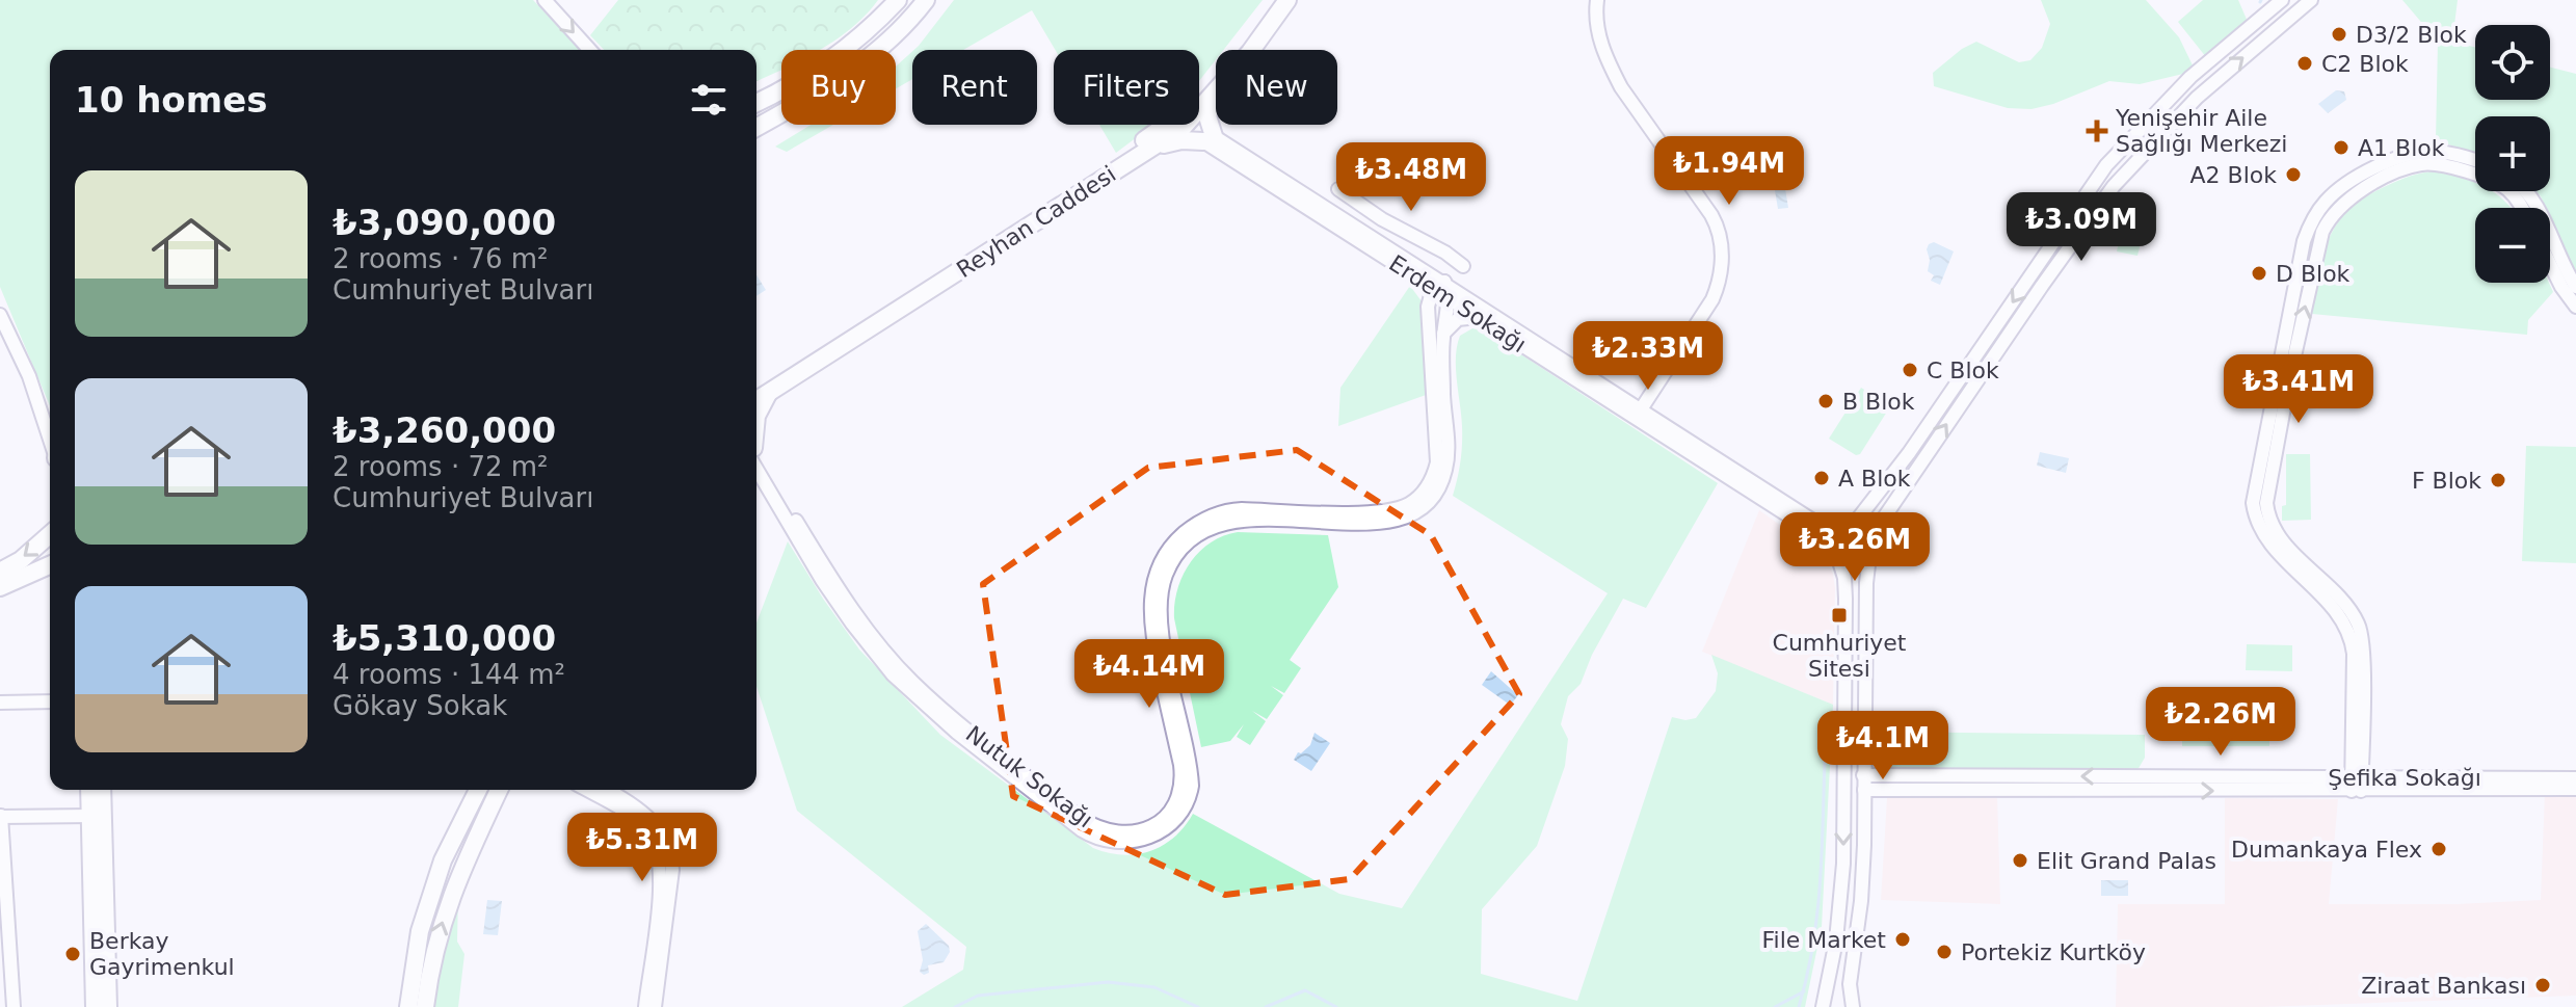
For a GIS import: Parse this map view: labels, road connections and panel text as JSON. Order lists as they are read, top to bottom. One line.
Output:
{"streets":{"main road":["Reyhan Caddesi"],"street":["Erdem Sokağı","Nutuk Sokağı","Şefika Sokağı"]},"crossings":[["Erdem Sokağı","Nutuk Sokağı"]],"places":{"other":["D3/2 Blok","C2 Blok","A1 Blok","A2 Blok","D Blok","C Blok","B Blok","A Blok","F Blok","Dumankaya Flex","Elit Grand Palas","File Market","Portekiz Kurtköy","Berkay Gayrimenkul","Ziraat Bankası"],"health":["Yenişehir Aile Sağlığı Merkezi"],"transit":["Cumhuriyet Sitesi"]},"page":{"map_buttons":["+","−"],"chip":["Buy","Rent","Filters","New"],"heading":"10 homes","price":["₺1.94M","₺3.48M","₺3.09M","₺2.33M","₺3.41M","₺3.26M","₺4.14M","₺2.26M","₺4.1M","₺5.31M"],"list":[{"name":"₺3,090,000","note":"2 rooms · 76 m² · Cumhuriyet Bulvarı"},{"name":"₺3,260,000","note":"2 rooms · 72 m² · Cumhuriyet Bulvarı"},{"name":"₺5,310,000","note":"4 rooms · 144 m² · Gökay Sokak"}]}}
